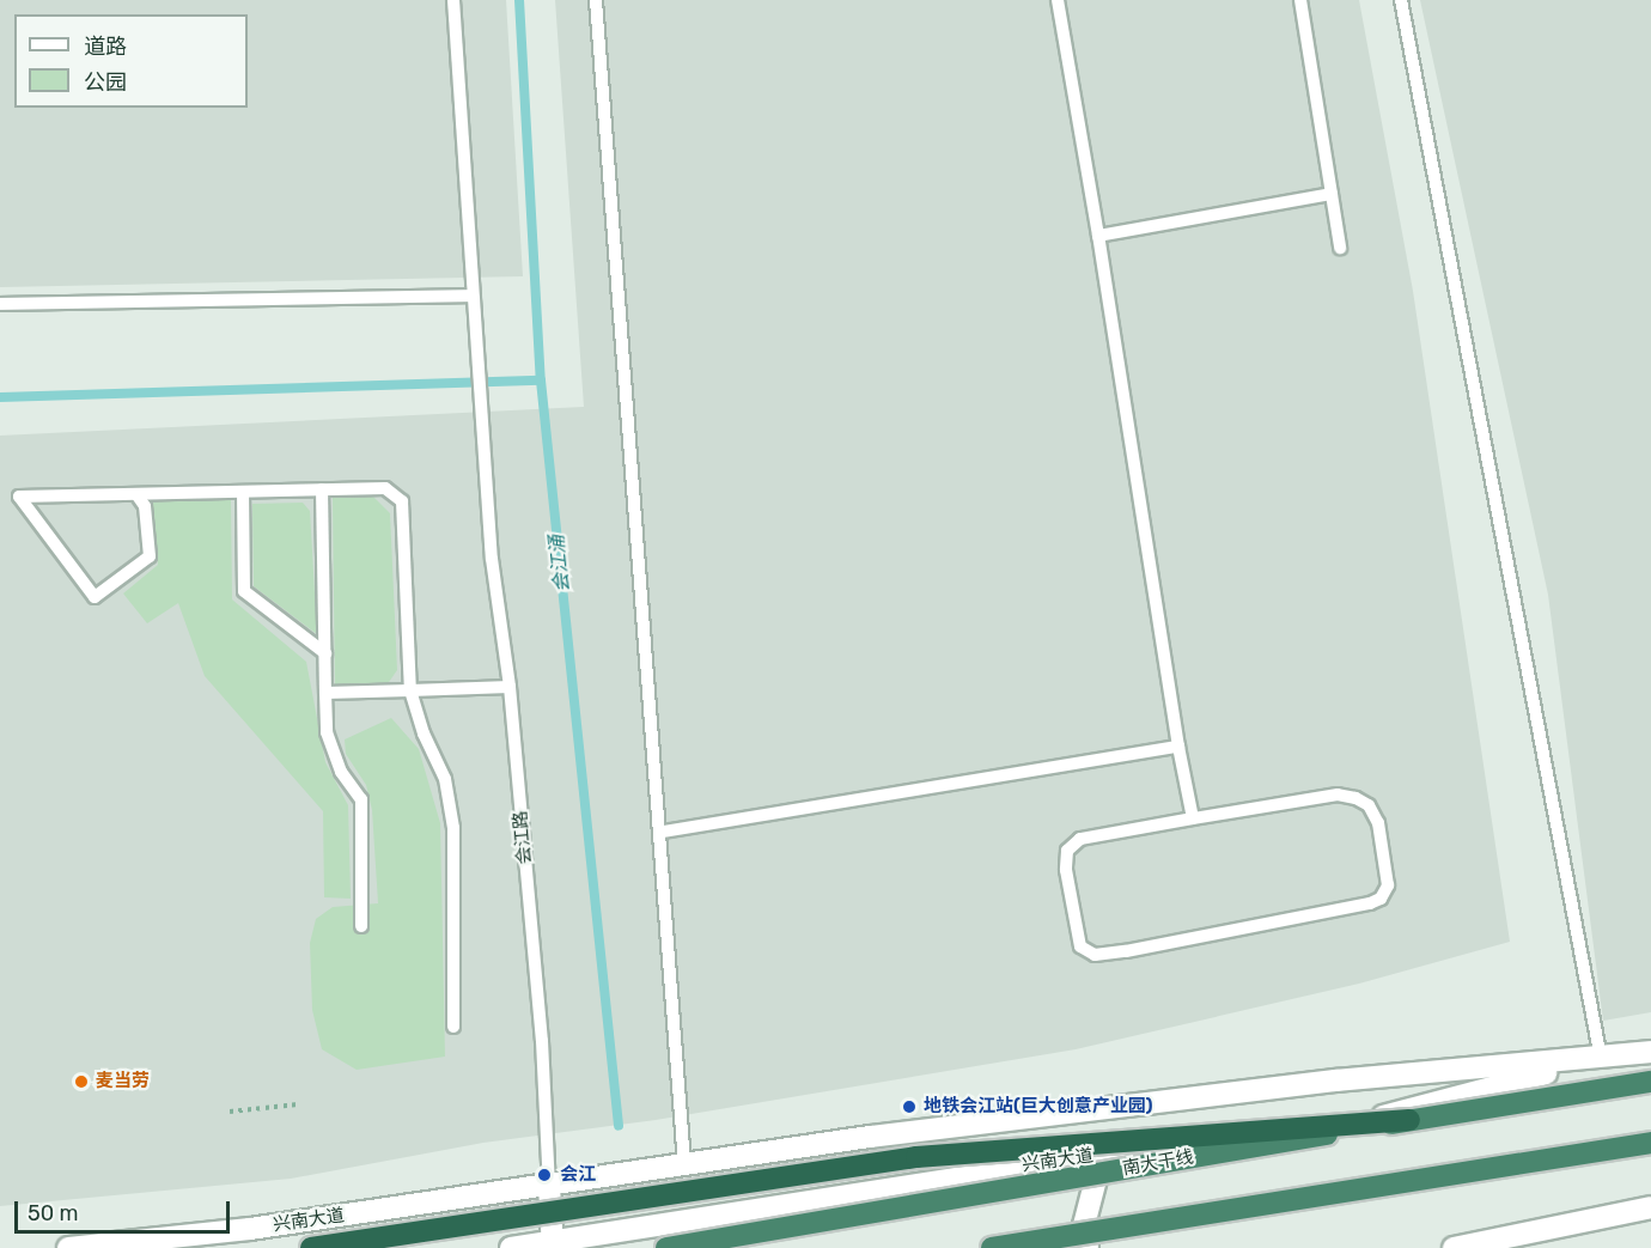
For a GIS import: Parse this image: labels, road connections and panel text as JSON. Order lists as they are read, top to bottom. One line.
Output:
{"streets":{"highway":["南大干线"],"main road":["兴南大道"],"lane":["会江路"]},"crossings":[["会江路","兴南大道"]],"water":["会江涌"],"places":["麦当劳","地铁会江站(巨大创意产业园)","会江"],"legend":["道路","公园"],"scale_bar":"50 m"}
